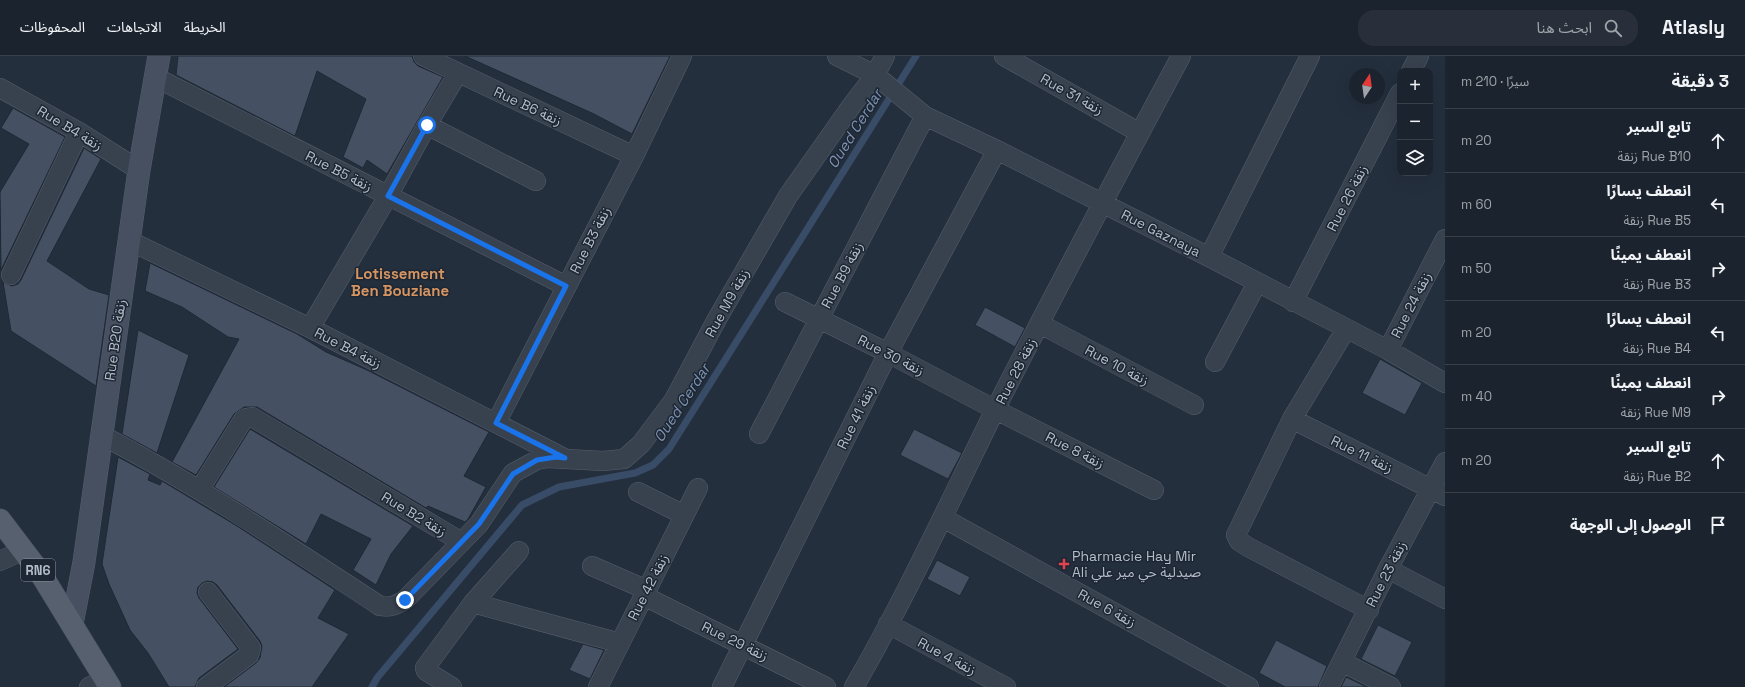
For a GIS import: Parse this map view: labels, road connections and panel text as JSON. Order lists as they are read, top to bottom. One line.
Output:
{"streets":{"main road":["RN6"],"street":["Rue 31 زنقة","Rue B6 زنقة","Rue B4 زنقة","Rue B5 زنقة","Rue 26 زنقة","Rue Gaznaya","Rue B3 زنقة","Rue B9 زنقة","Rue M9 زنقة","Rue 24 زنقة","Rue B20 زنقة","Rue 30 زنقة","Rue 10 زنقة","Rue 28 زنقة","Rue 41 زنقة","Rue 8 زنقة","Rue 11 زنقة","Rue B2 زنقة","Rue 23 زنقة","Rue 42 زنقة","Rue 6 زنقة","Rue 29 زنقة","Rue 4 زنقة"]},"crossings":[["Rue 31 زنقة","Rue 28 زنقة"],["Rue B6 زنقة","Rue B3 زنقة"],["Rue B4 زنقة","Rue B3 زنقة"],["Rue B4 زنقة","Rue M9 زنقة"],["Rue B4 زنقة","Rue B20 زنقة"],["Rue B5 زنقة","Rue B3 زنقة"],["Rue B5 زنقة","Rue B20 زنقة"],["Rue 26 زنقة","Rue Gaznaya"],["Rue Gaznaya","Rue B9 زنقة"],["Rue Gaznaya","Rue M9 زنقة"],["Rue Gaznaya","Rue 24 زنقة"],["Rue Gaznaya","Rue 28 زنقة"],["Rue Gaznaya","Rue 41 زنقة"],["Rue B9 زنقة","Rue 30 زنقة"],["Rue M9 زنقة","Rue B2 زنقة"],["Rue B20 زنقة","Rue B2 زنقة"],["Rue B20 زنقة","RN6"],["Rue 30 زنقة","Rue 28 زنقة"],["Rue 30 زنقة","Rue 41 زنقة"],["Rue 30 زنقة","Rue 8 زنقة"],["Rue 10 زنقة","Rue 28 زنقة"],["Rue 28 زنقة","Rue 8 زنقة"],["Rue 28 زنقة","Rue 6 زنقة"],["Rue 28 زنقة","Rue 4 زنقة"],["Rue 41 زنقة","Rue 29 زنقة"],["Rue 11 زنقة","Rue 23 زنقة"],["Rue 42 زنقة","Rue 29 زنقة"]],"districts":["Lotissement Ben Bouziane"],"water":["Oued Cerdar"],"places":{"health":["Pharmacie Hay Mir Ali صيدلية حي مير علي"]},"north":"top","page":{"header":"Atlasly","search":"ابحث هنا","nav":["الخريطة","الاتجاهات","المحفوظات"],"heading":["3 دقيقة","سيرًا · 210 m"],"map_buttons":["+","−"],"list":[["تابع السير","Rue B10 زنقة","20 m"],["انعطف يسارًا","Rue B5 زنقة","60 m"],["انعطف يمينًا","Rue B3 زنقة","50 m"],["انعطف يسارًا","Rue B4 زنقة","20 m"],["انعطف يمينًا","Rue M9 زنقة","40 m"],["تابع السير","Rue B2 زنقة","20 m"],"الوصول إلى الوجهة"]}}
